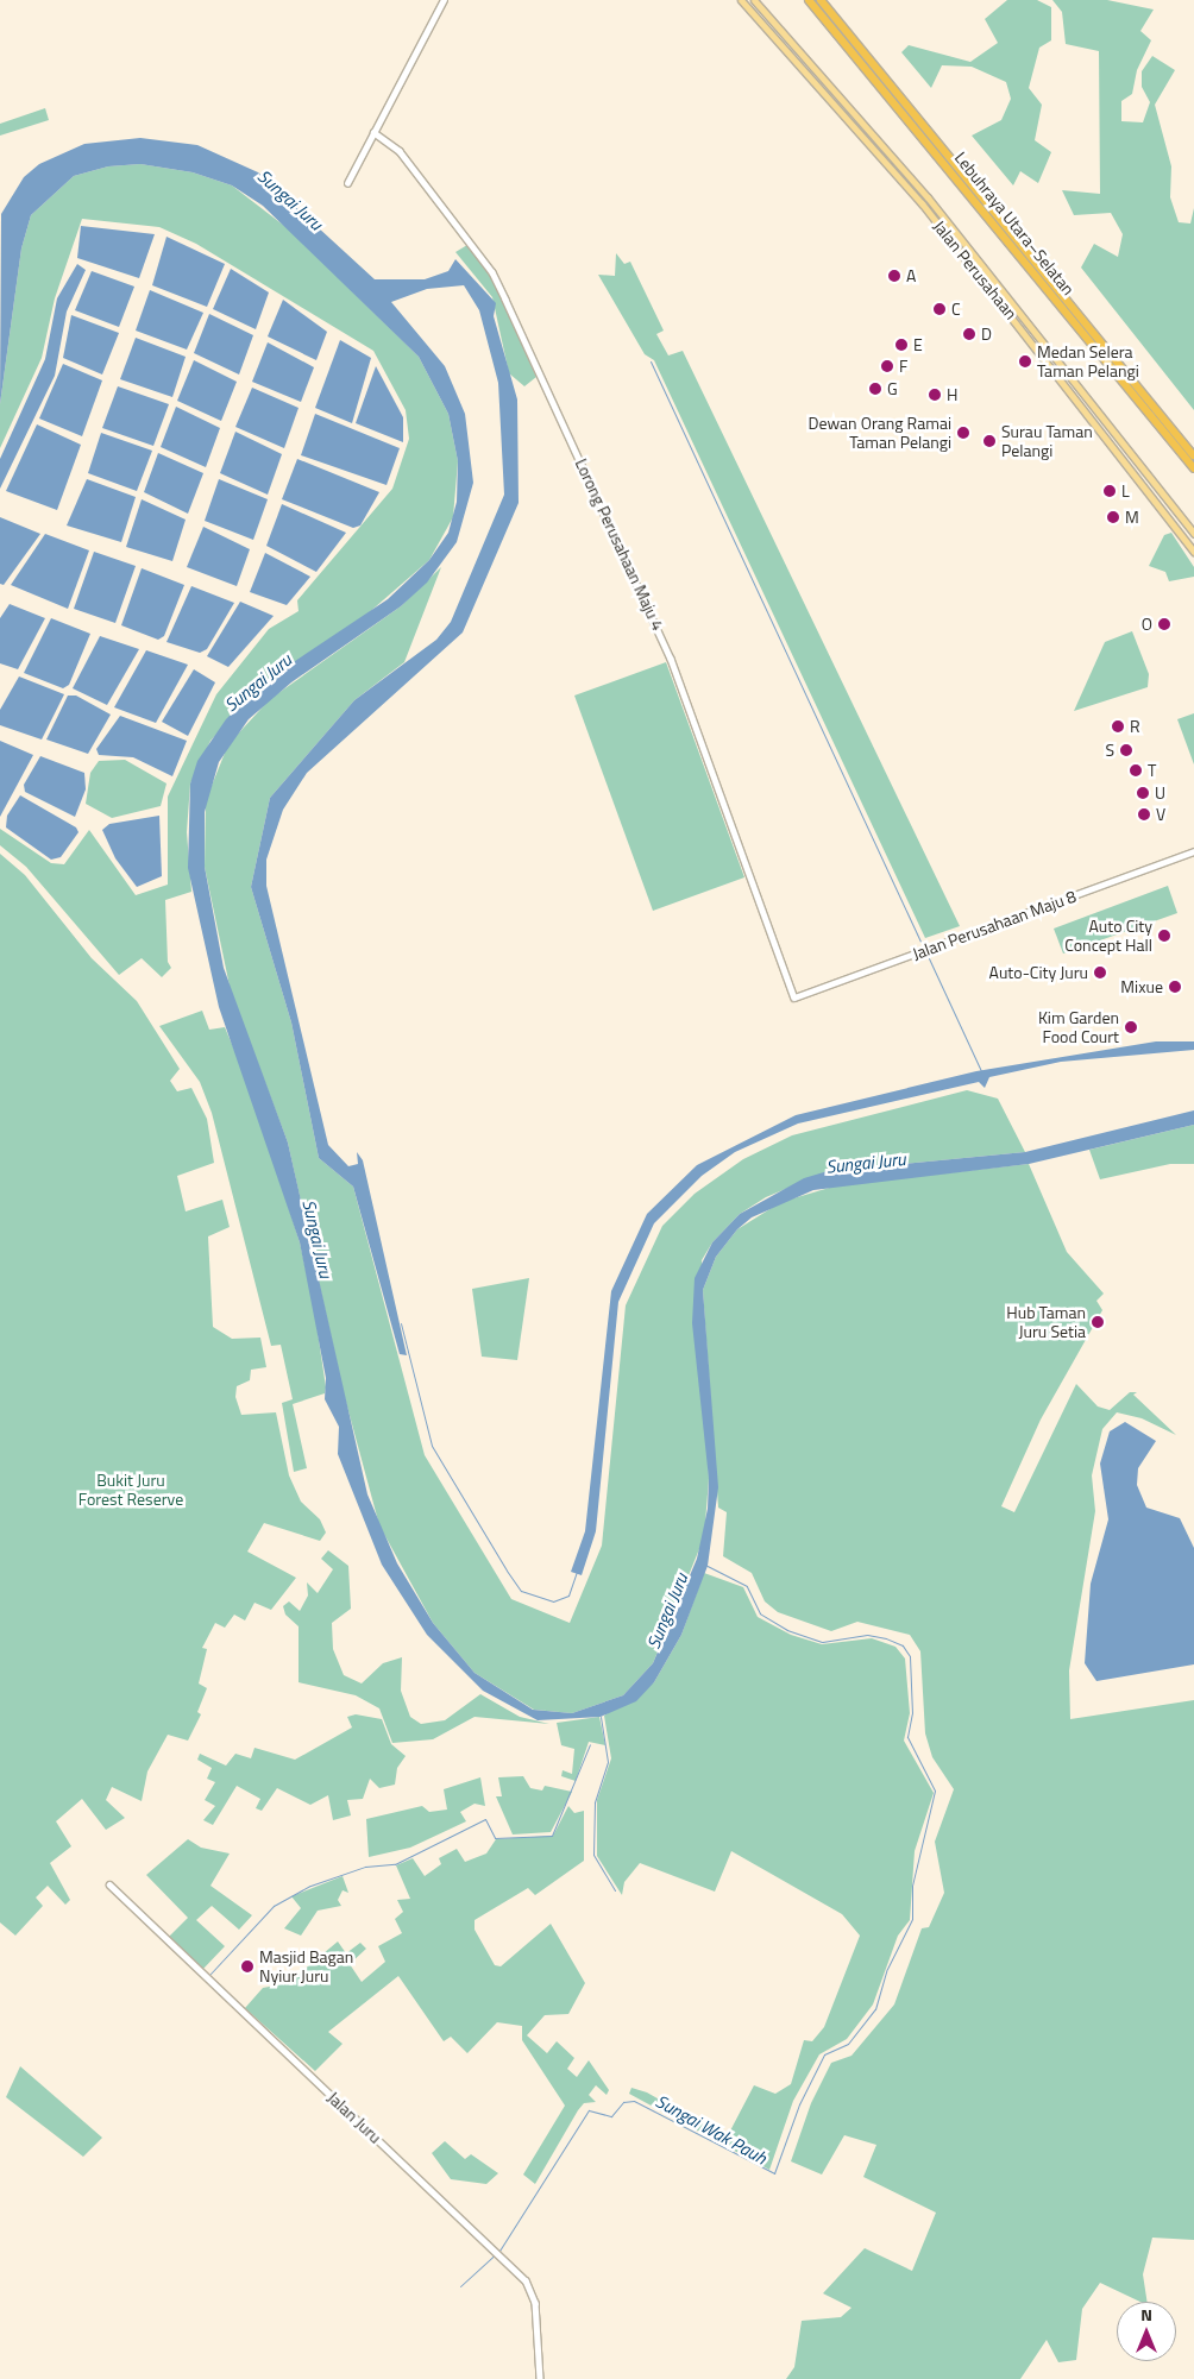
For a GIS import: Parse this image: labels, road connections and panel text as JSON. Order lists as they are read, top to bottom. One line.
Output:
{"streets":{"highway":["Lebuhraya Utara–Selatan"],"main road":["Jalan Perusahaan"],"street":["Lorong Perusahaan Maju 4","Jalan Perusahaan Maju 8","Jalan Juru"]},"crossings":[["Lorong Perusahaan Maju 4","Jalan Perusahaan Maju 8"]],"water":["Sungai Juru","Sungai Wak Pauh"],"parks":["Bukit Juru Forest Reserve"],"places":["A","C","D","E","Medan Selera Taman Pelangi","F","G","H","Dewan Orang Ramai Taman Pelangi","Surau Taman Pelangi","L","M","O","R","S","T","U","V","Auto City Concept Hall","Auto-City Juru","Mixue","Kim Garden Food Court","Hub Taman Juru Setia","Masjid Bagan Nyiur Juru"],"north":"top"}
